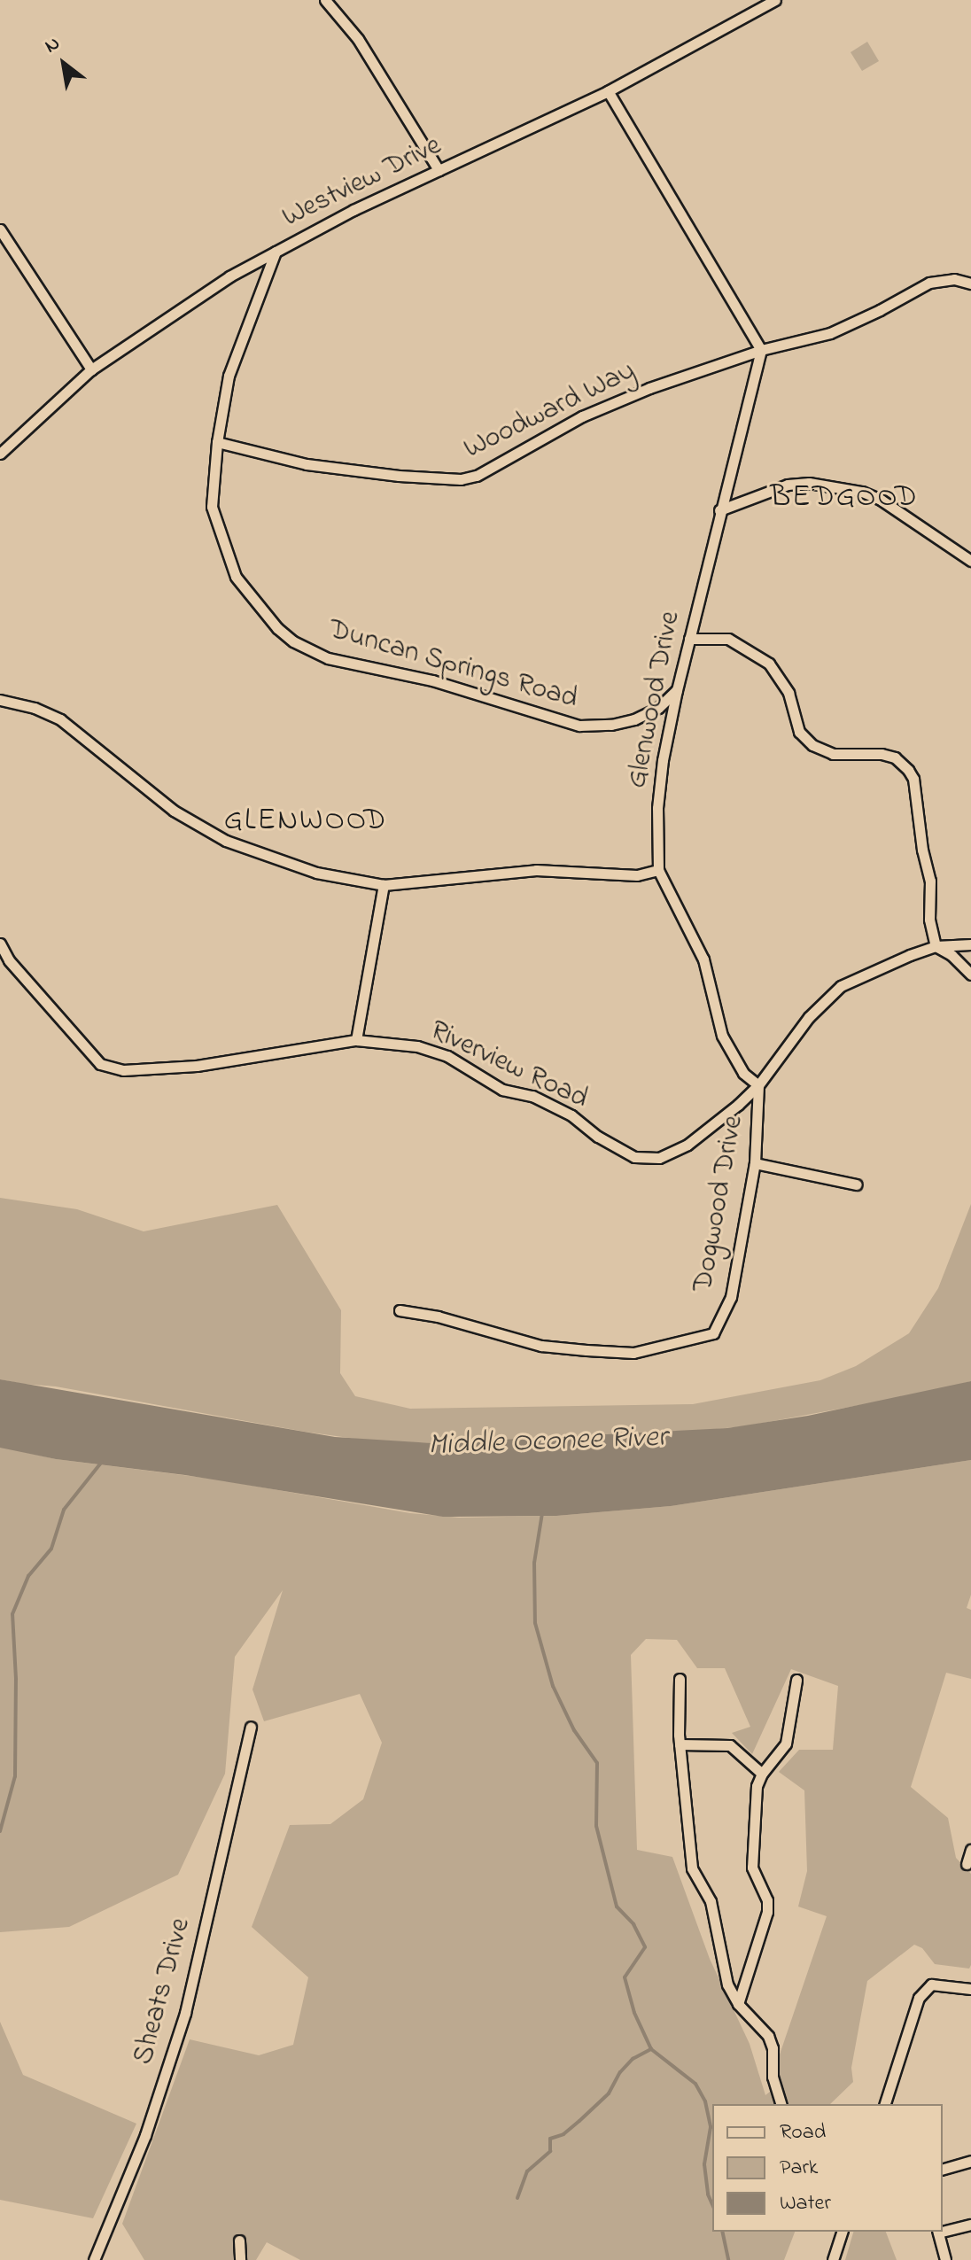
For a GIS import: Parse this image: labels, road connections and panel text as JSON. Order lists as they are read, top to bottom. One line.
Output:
{"streets":{"street":["Westview Drive","Woodward Way","Duncan Springs Road","Glenwood Drive","Riverview Road","Dogwood Drive","Sheats Drive"]},"crossings":[["Westview Drive","Duncan Springs Road"],["Woodward Way","Duncan Springs Road"],["Woodward Way","Glenwood Drive"],["Duncan Springs Road","Glenwood Drive"],["Glenwood Drive","Dogwood Drive"],["Riverview Road","Dogwood Drive"]],"districts":["BEDGOOD","GLENWOOD"],"water":["Middle Oconee River"],"legend":["Road","Park","Water"],"north":"top left"}
